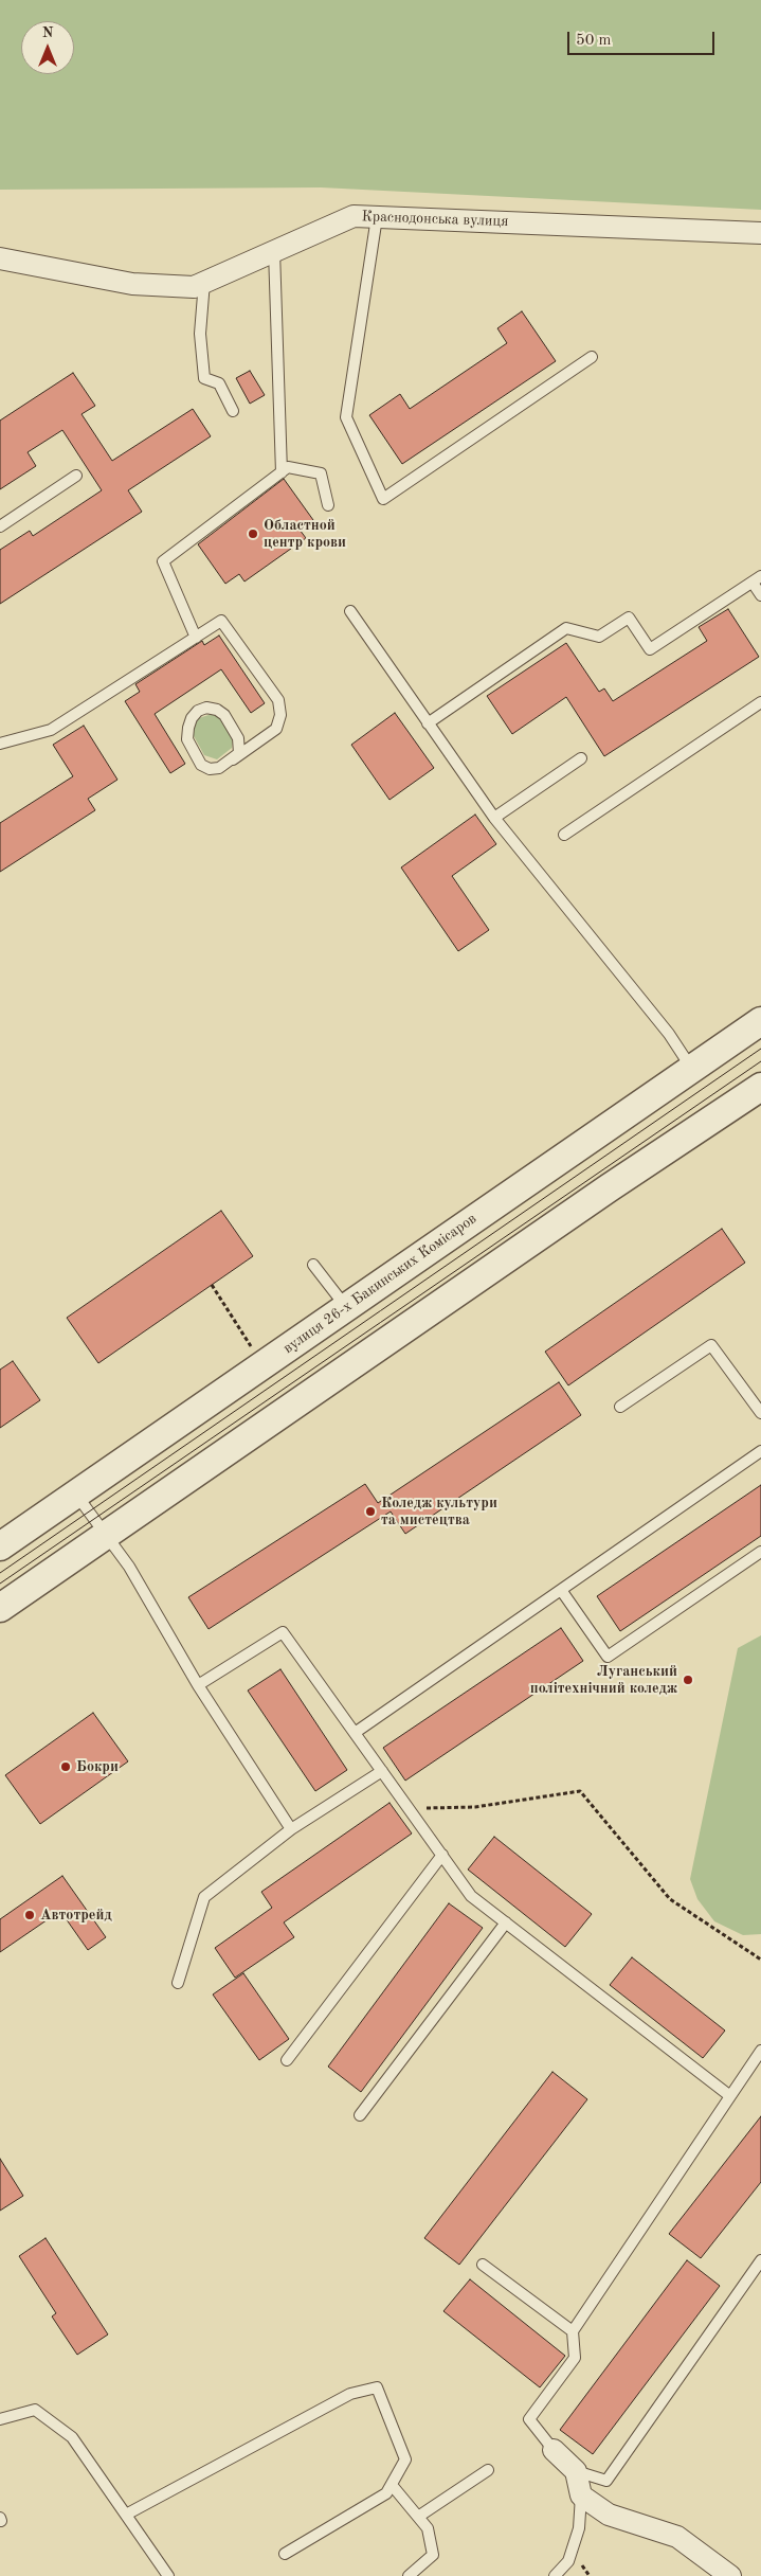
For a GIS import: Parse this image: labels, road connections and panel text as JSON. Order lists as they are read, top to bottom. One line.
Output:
{"streets":{"street":["Краснодонська вулиця","вулиця 26-х Бакинських Комісаров"]},"places":["Областной центр крови","Коледж культури та мистецтва","Луганський політехнічний коледж","Бокри","Автотрейд"],"scale_bar":"50 m","north":"top"}
